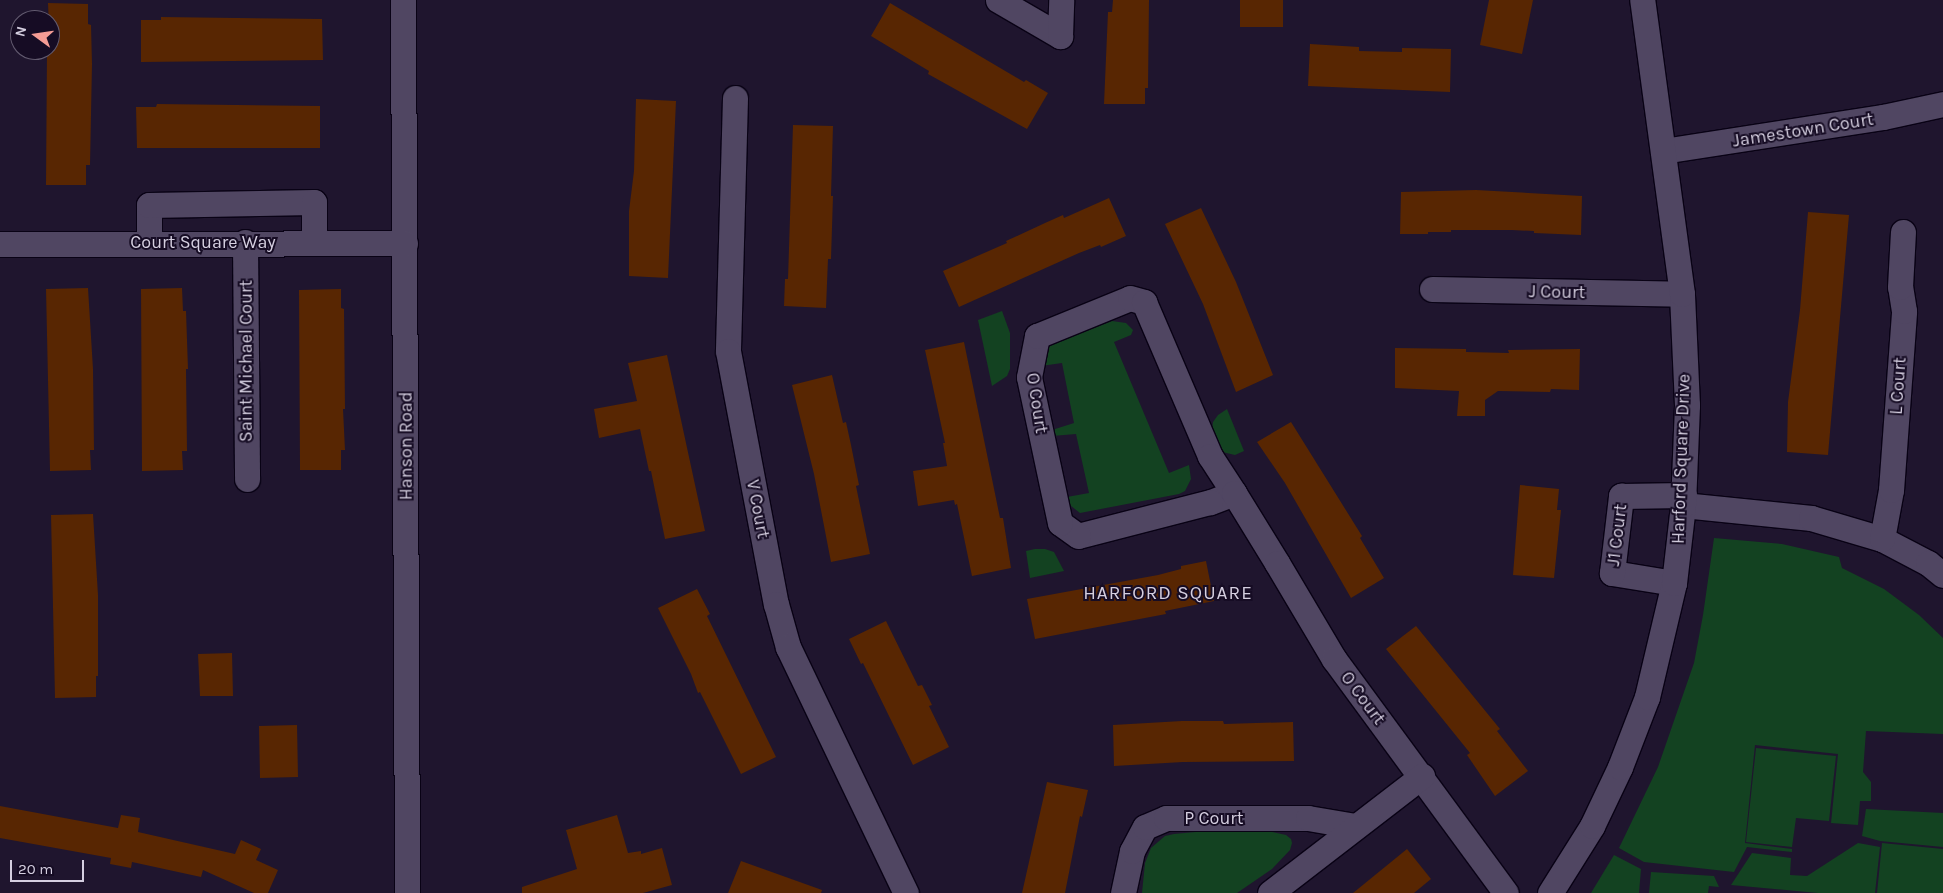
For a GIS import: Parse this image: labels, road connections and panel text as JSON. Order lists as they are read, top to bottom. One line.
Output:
{"streets":{"street":["Jamestown Court","Court Square Way","J Court","Saint Michael Court","L Court","O Court","Hanson Road","Harford Square Drive","V Court","J1 Court","P Court"]},"crossings":[["Jamestown Court","Harford Square Drive"],["Court Square Way","Saint Michael Court"],["Court Square Way","Hanson Road"],["J Court","Harford Square Drive"],["Harford Square Drive","J1 Court"]],"districts":["HARFORD SQUARE"],"scale_bar":"20 m","north":"left"}
